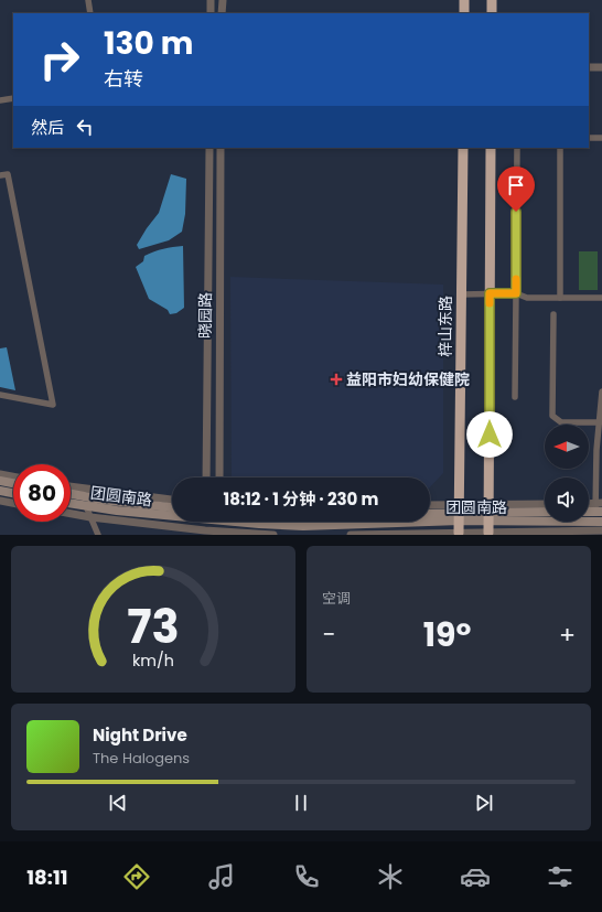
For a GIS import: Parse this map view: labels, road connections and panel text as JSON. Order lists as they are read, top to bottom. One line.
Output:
{"streets":{"highway":["梓山东路"],"main road":["团圆南路"],"street":["晓园路"]},"crossings":[["梓山东路","团圆南路"]],"places":{"health":["益阳市妇幼保健院"]},"north":"left","page":{"turn":["130 m","右转"],"then":"然后","limit":"80","trip":"18:12 · 1 分钟 · 230 m","tile":"空调","heat":["−","19°","+"],"song":["Night Drive","The Halogens"],"tabs":"18:11","gauge":["73","km/h"]}}
